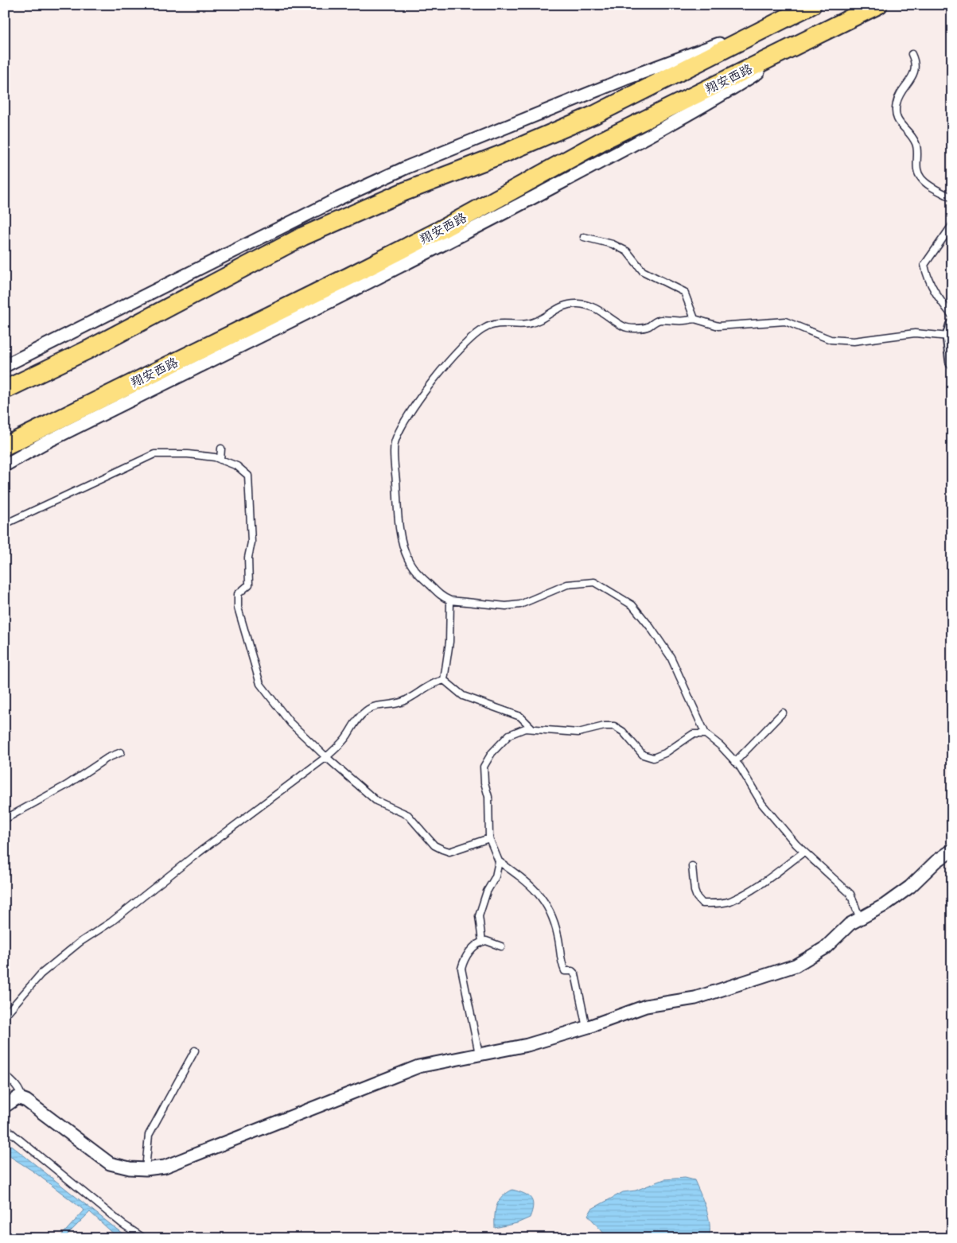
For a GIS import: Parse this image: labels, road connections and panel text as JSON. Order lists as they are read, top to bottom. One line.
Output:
{"streets":{"main road":["翔安西路"]}}
